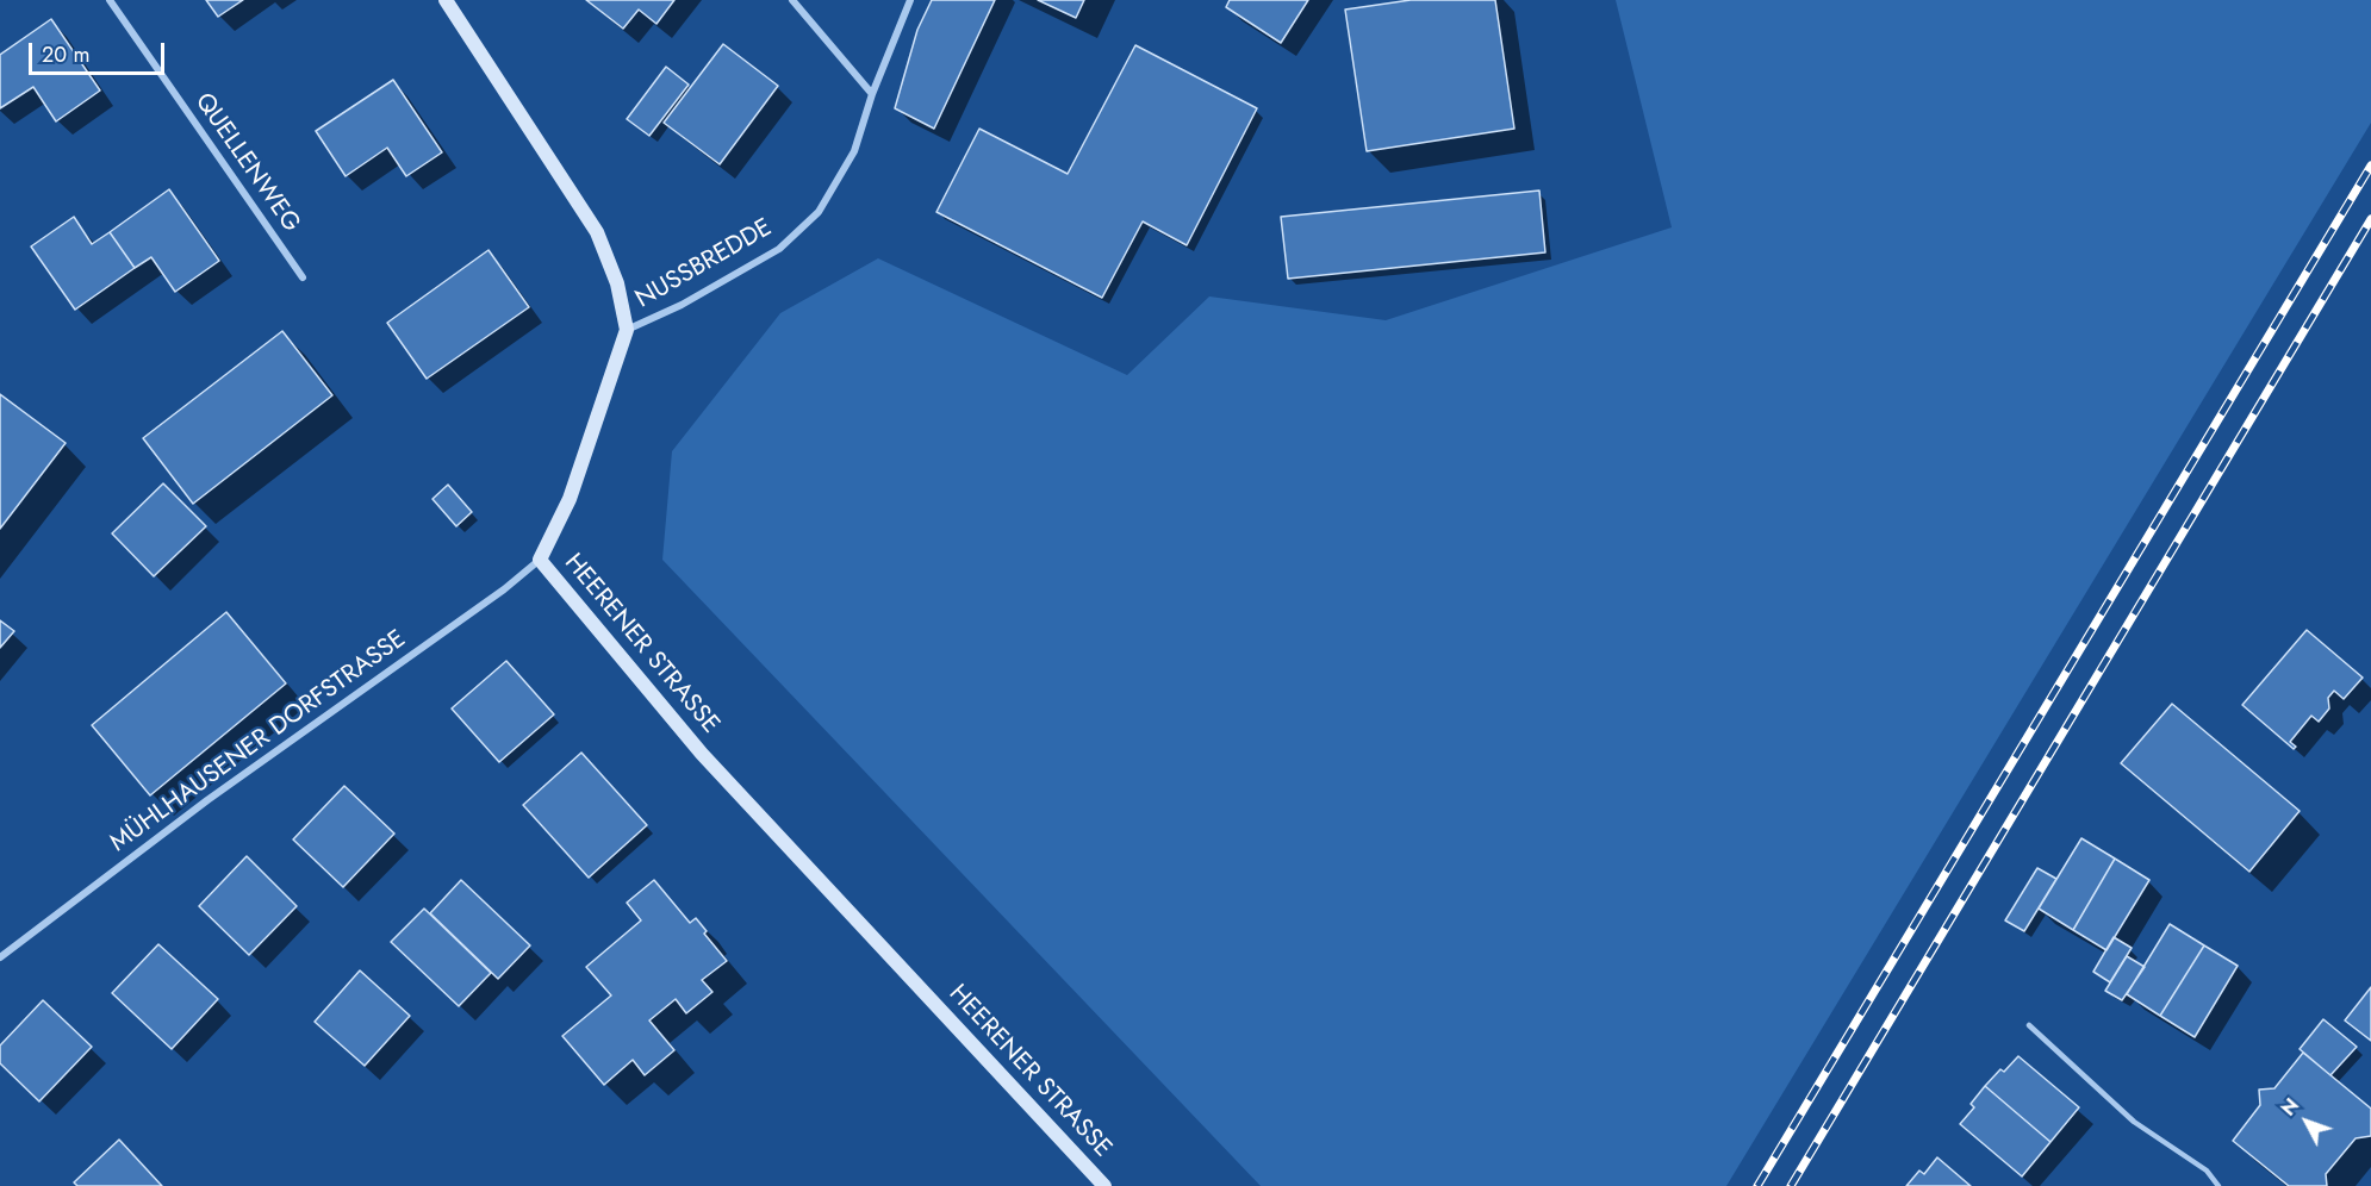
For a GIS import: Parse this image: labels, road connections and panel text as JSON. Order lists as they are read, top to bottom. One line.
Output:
{"streets":{"street":["QUELLENWEG","NUSSBREDDE","HEERENER STRASSE","MÜHLHAUSENER DORFSTRASSE"]},"crossings":[["NUSSBREDDE","HEERENER STRASSE"],["HEERENER STRASSE","MÜHLHAUSENER DORFSTRASSE"]],"scale_bar":"20 m","north":"top left"}
